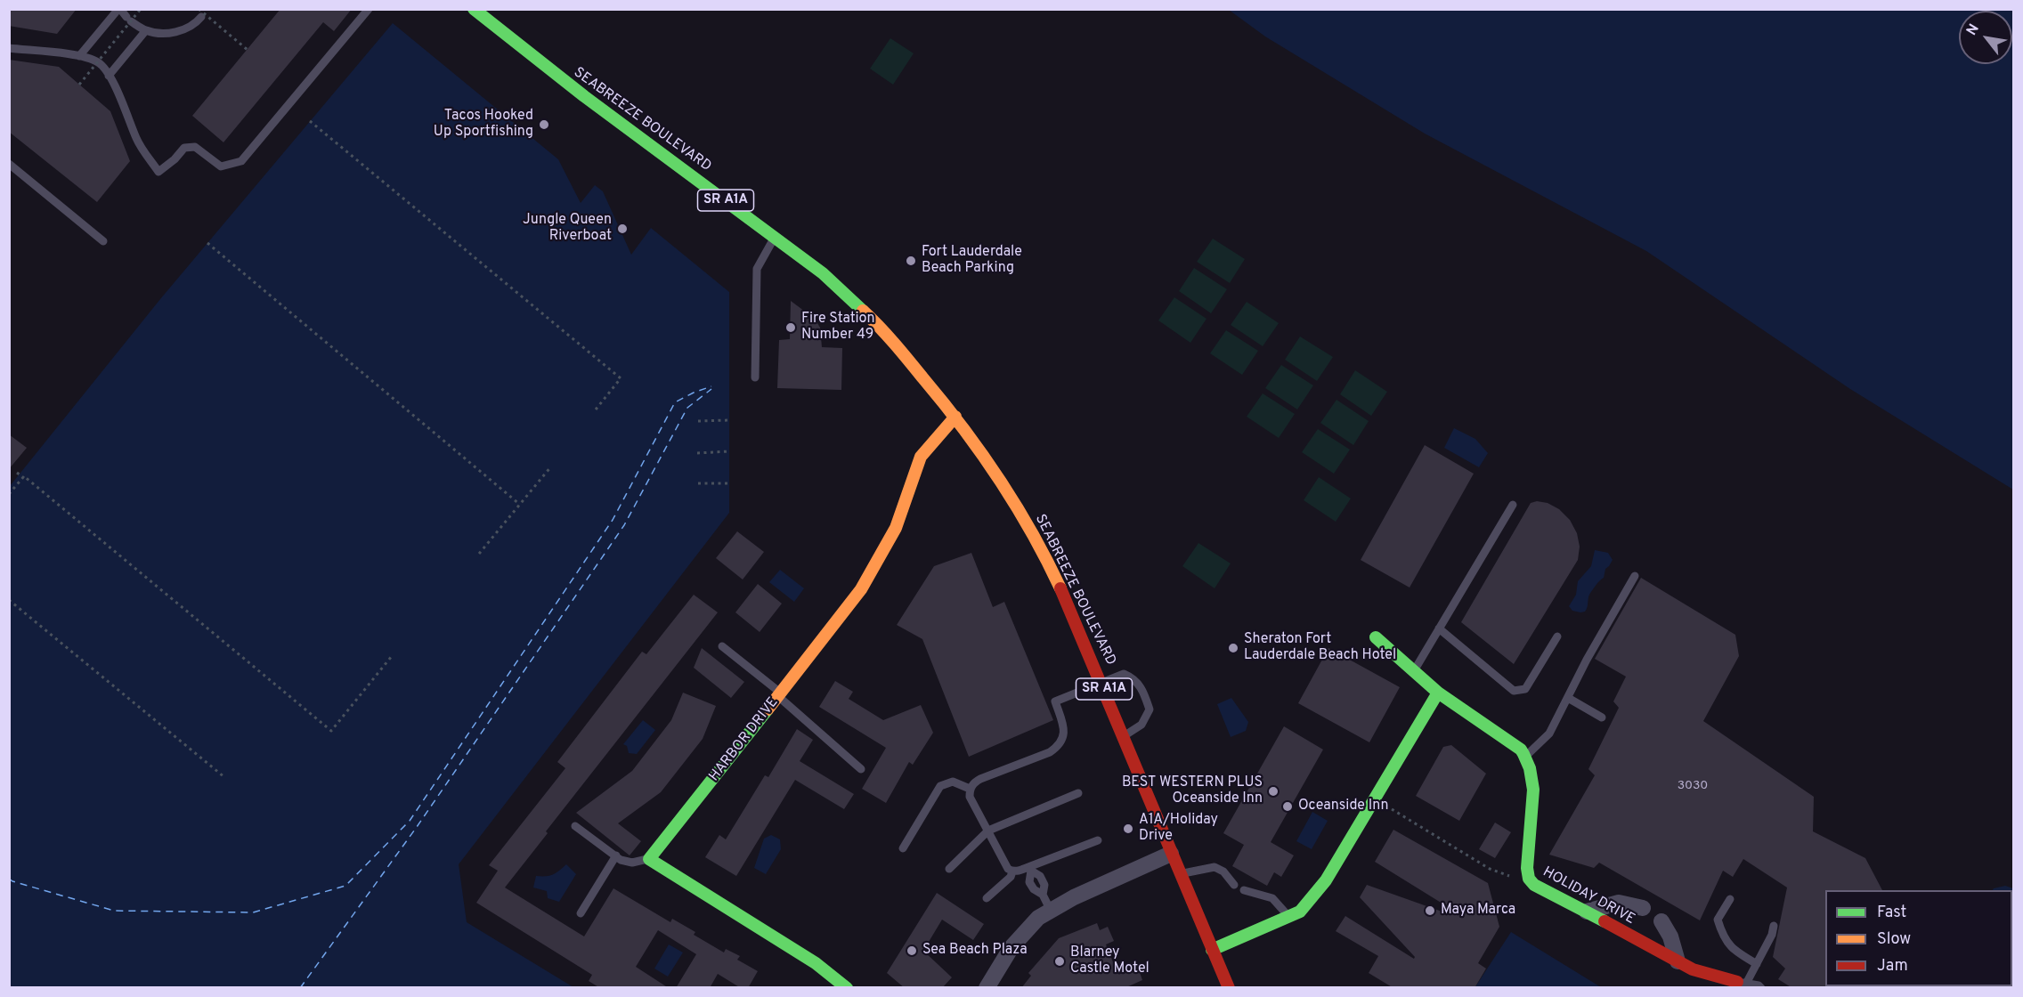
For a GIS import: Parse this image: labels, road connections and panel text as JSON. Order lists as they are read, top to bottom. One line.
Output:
{"streets":{"street":["SEABREEZE BOULEVARD","SR A1A","HARBOR DRIVE","HOLIDAY DRIVE"]},"crossings":[["SEABREEZE BOULEVARD","HARBOR DRIVE"]],"places":["Tacos Hooked Up Sportfishing","Jungle Queen Riverboat","Fort Lauderdale Beach Parking","Fire Station Number 49","Sheraton Fort Lauderdale Beach Hotel","BEST WESTERN PLUS Oceanside Inn","Oceanside Inn","A1A/Holiday Drive","Maya Marca","Sea Beach Plaza","Blarney Castle Motel"],"house_numbers":["3030"],"legend":["Fast","Slow","Jam"],"north":"top left"}
